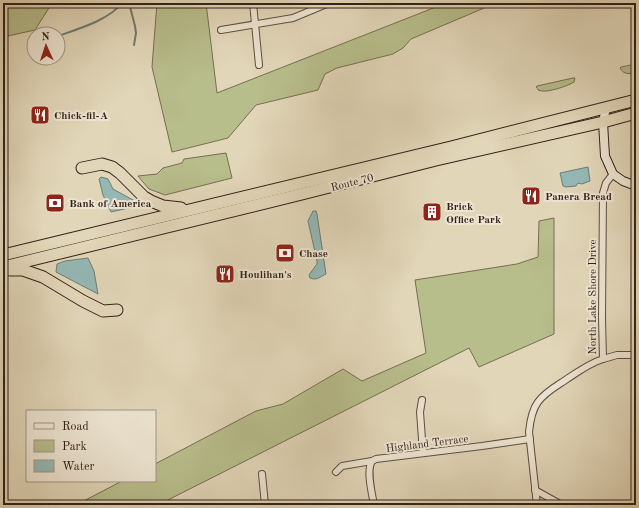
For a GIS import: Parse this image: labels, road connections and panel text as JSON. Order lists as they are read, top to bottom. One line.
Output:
{"streets":{"highway":["Route 70"],"street":["North Lake Shore Drive","Highland Terrace"]},"crossings":[["North Lake Shore Drive","Highland Terrace"]],"places":{"restaurant":["Chick-fil-A","Panera Bread","Houlihan's"],"bank":["Bank of America","Chase"],"building":["Brick Office Park"]},"legend":["Road","Park","Water"],"north":"top"}
